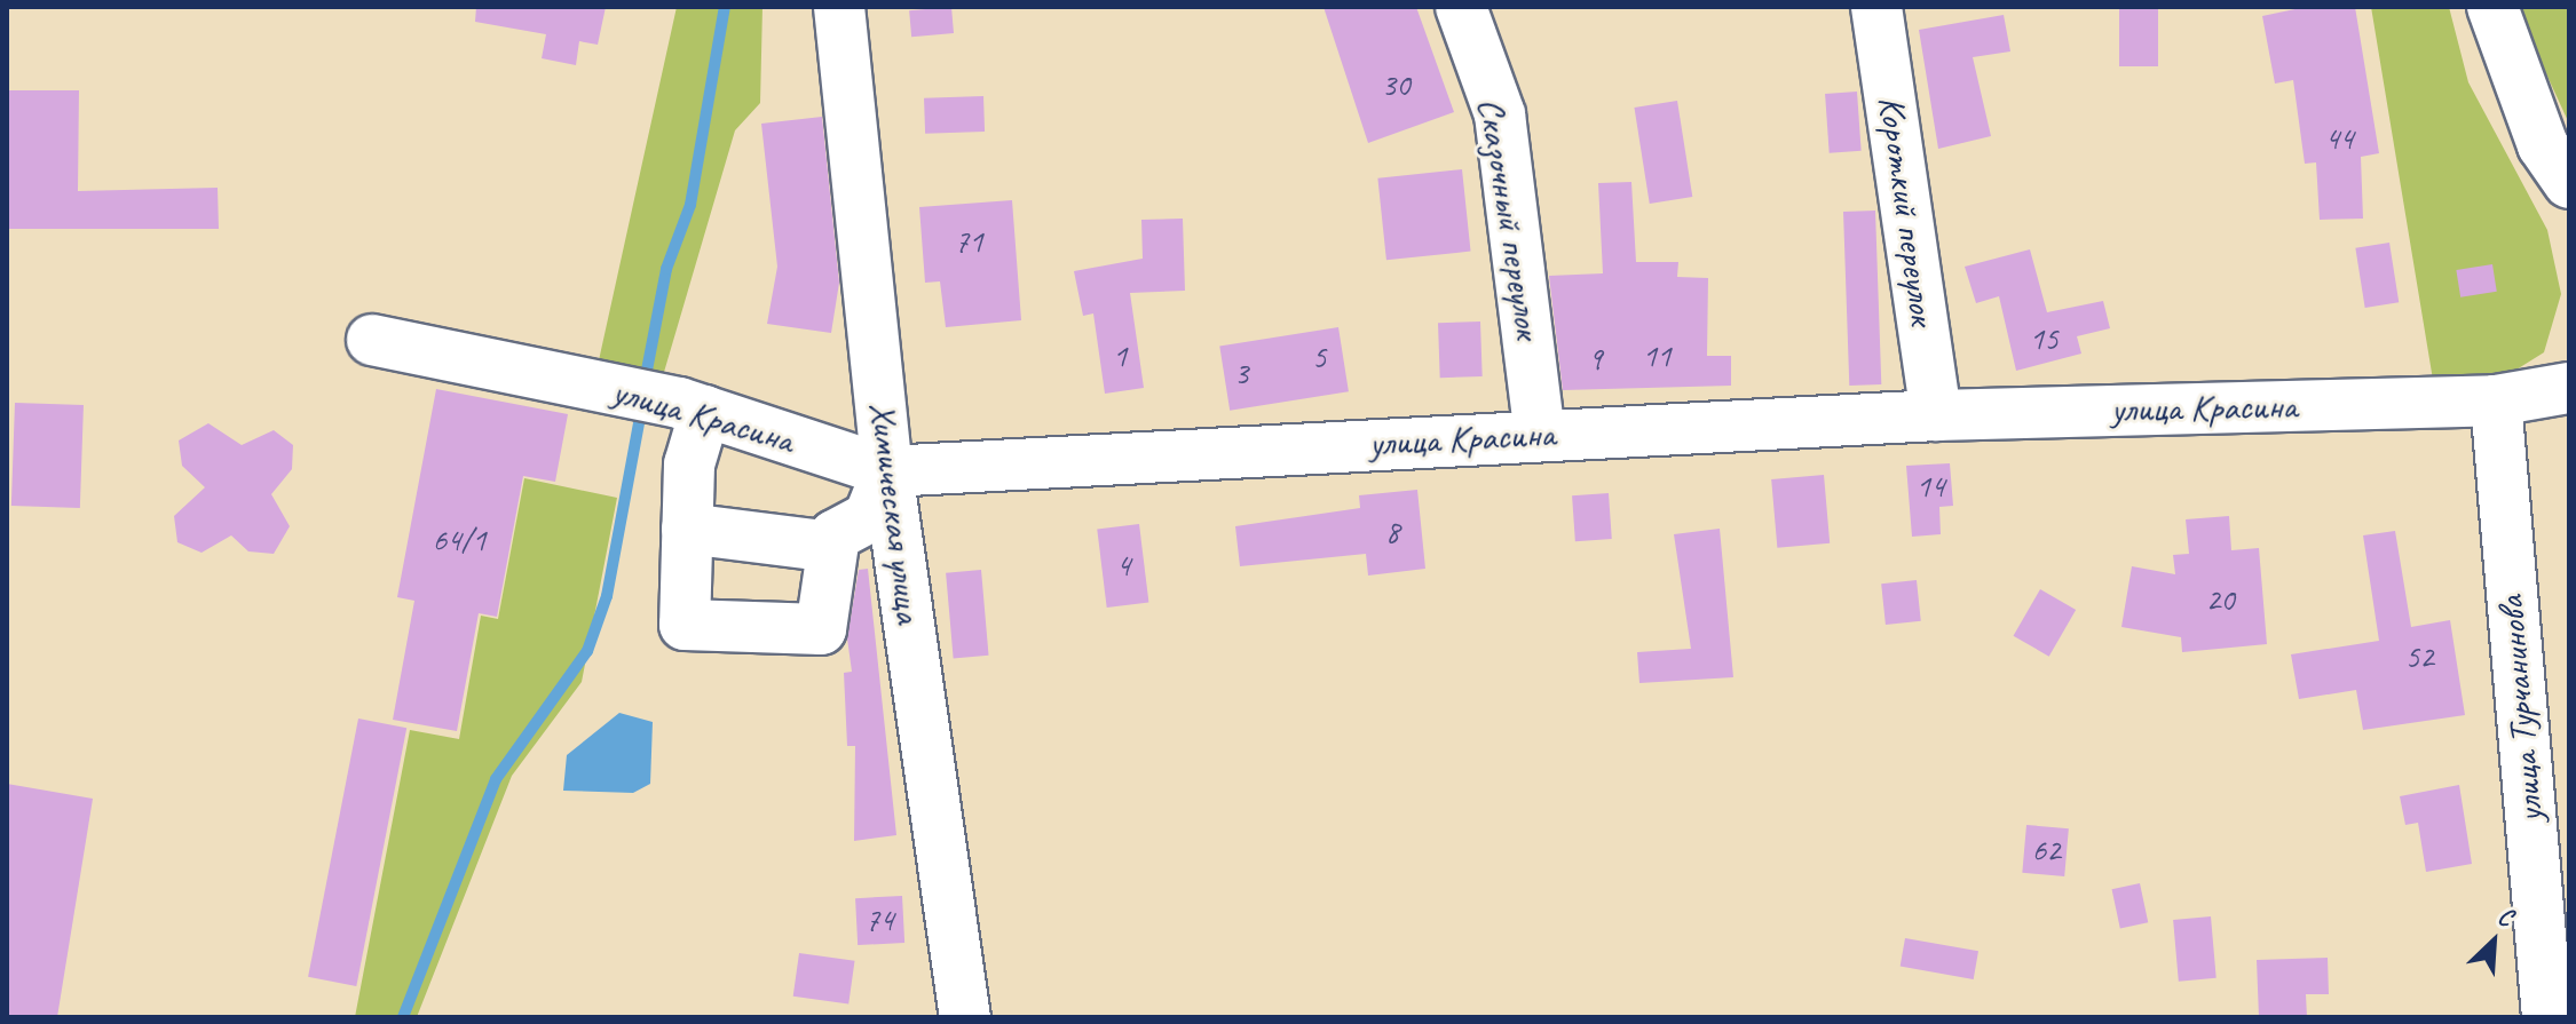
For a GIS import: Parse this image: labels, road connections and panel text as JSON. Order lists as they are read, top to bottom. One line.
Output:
{"streets":{"street":["Короткий переулок","Сказочный переулок","улица Красина","Химическая улица","улица Турчанинова"]},"crossings":[["Короткий переулок","улица Красина"],["Сказочный переулок","улица Красина"],["улица Красина","Химическая улица"],["улица Красина","улица Турчанинова"]],"house_numbers":["30","44","71","15","1","11","5","9","3","14","8","64/1","4","20","52","62","74"],"north":"top right"}
